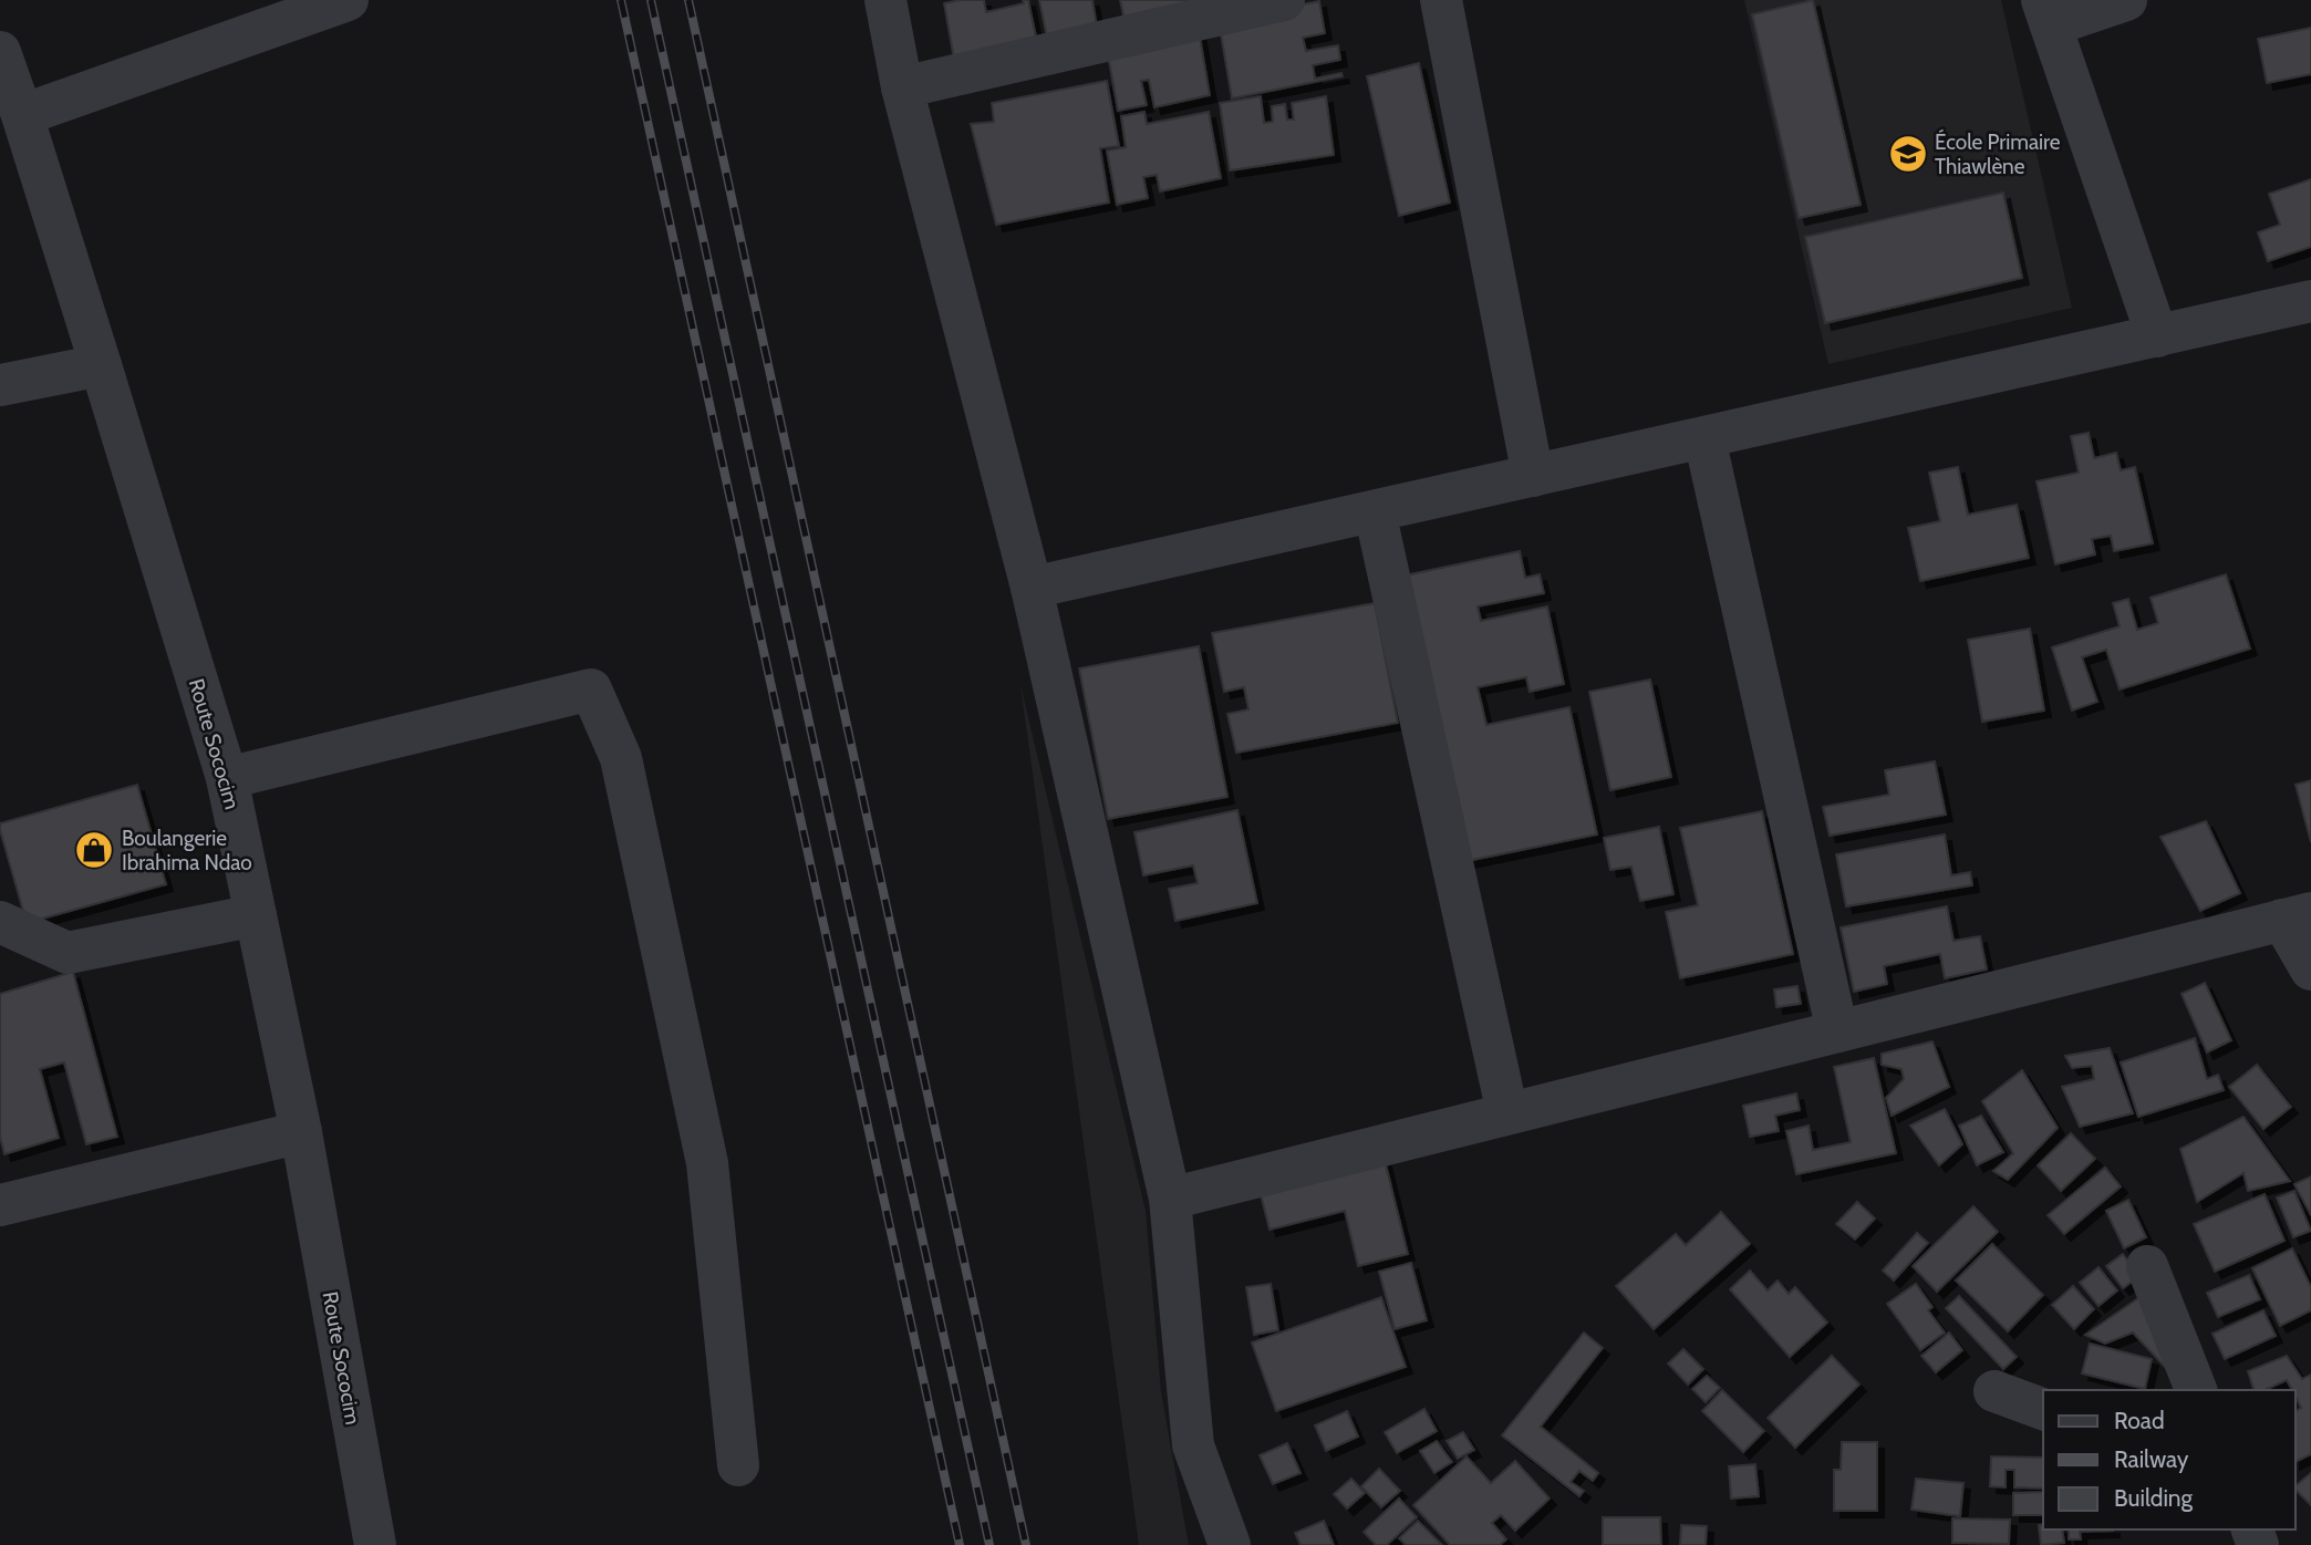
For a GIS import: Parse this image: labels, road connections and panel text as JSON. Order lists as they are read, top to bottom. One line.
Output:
{"streets":{"street":["Route Sococim"]},"places":{"school or university":["École Primaire Thiawlène"],"shop":["Boulangerie Ibrahima Ndao"]},"legend":["Road","Railway","Building"]}
